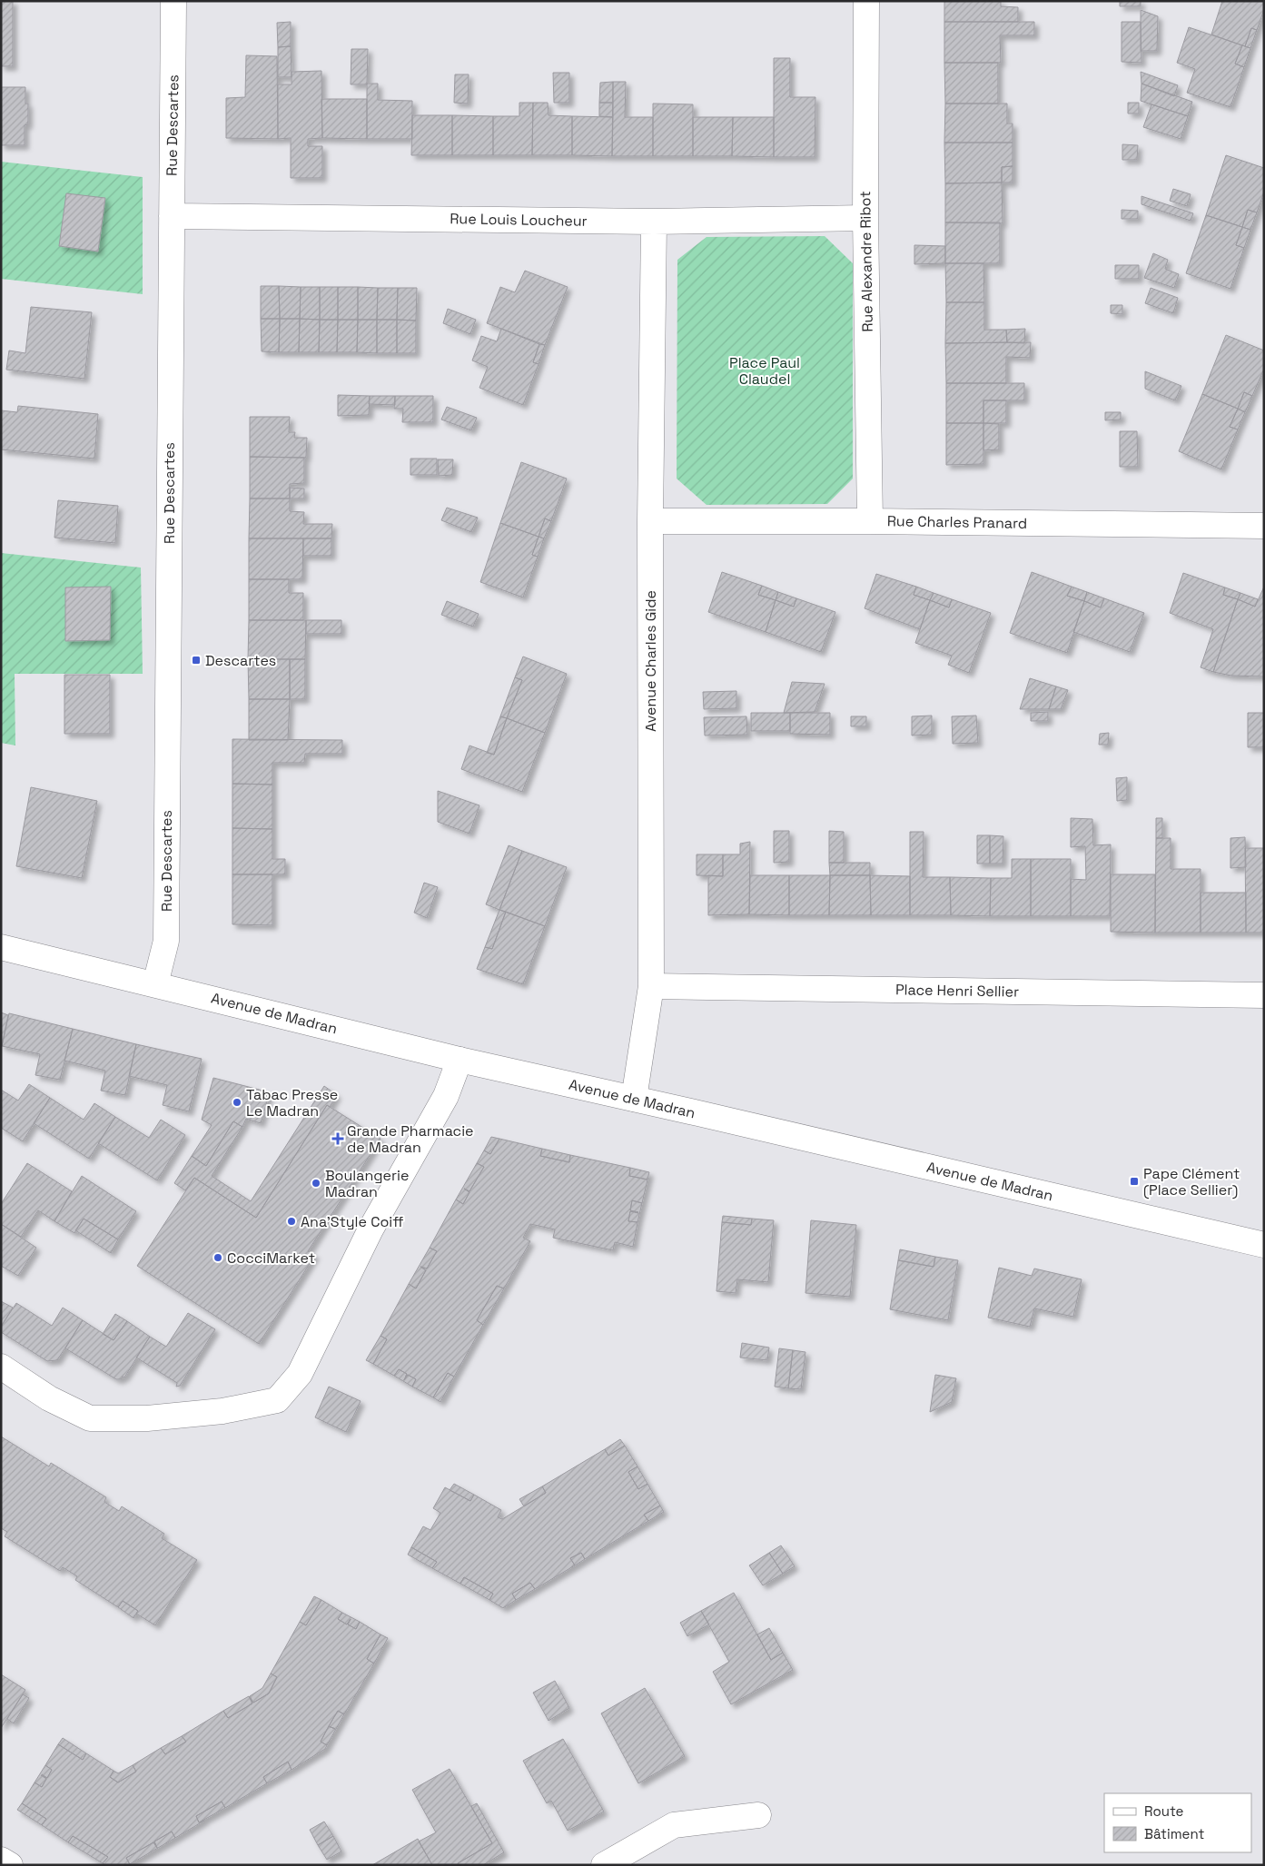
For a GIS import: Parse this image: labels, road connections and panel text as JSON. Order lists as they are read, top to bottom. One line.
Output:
{"streets":{"street":["Rue Descartes","Rue Louis Loucheur","Rue Alexandre Ribot","Rue Charles Pranard","Avenue Charles Gide","Place Henri Sellier","Avenue de Madran"]},"crossings":[["Rue Descartes","Rue Louis Loucheur"],["Rue Descartes","Avenue de Madran"],["Rue Louis Loucheur","Rue Alexandre Ribot"],["Rue Louis Loucheur","Avenue Charles Gide"],["Rue Alexandre Ribot","Rue Charles Pranard"],["Rue Charles Pranard","Avenue Charles Gide"],["Avenue Charles Gide","Place Henri Sellier"],["Avenue Charles Gide","Avenue de Madran"]],"parks":["Place Paul Claudel"],"places":{"transit":["Descartes","Pape Clément (Place Sellier)"],"other":["Tabac Presse Le Madran","Boulangerie Madran","Ana'Style Coiff","CocciMarket"],"health":["Grande Pharmacie de Madran"]},"legend":["Route","Bâtiment"]}
